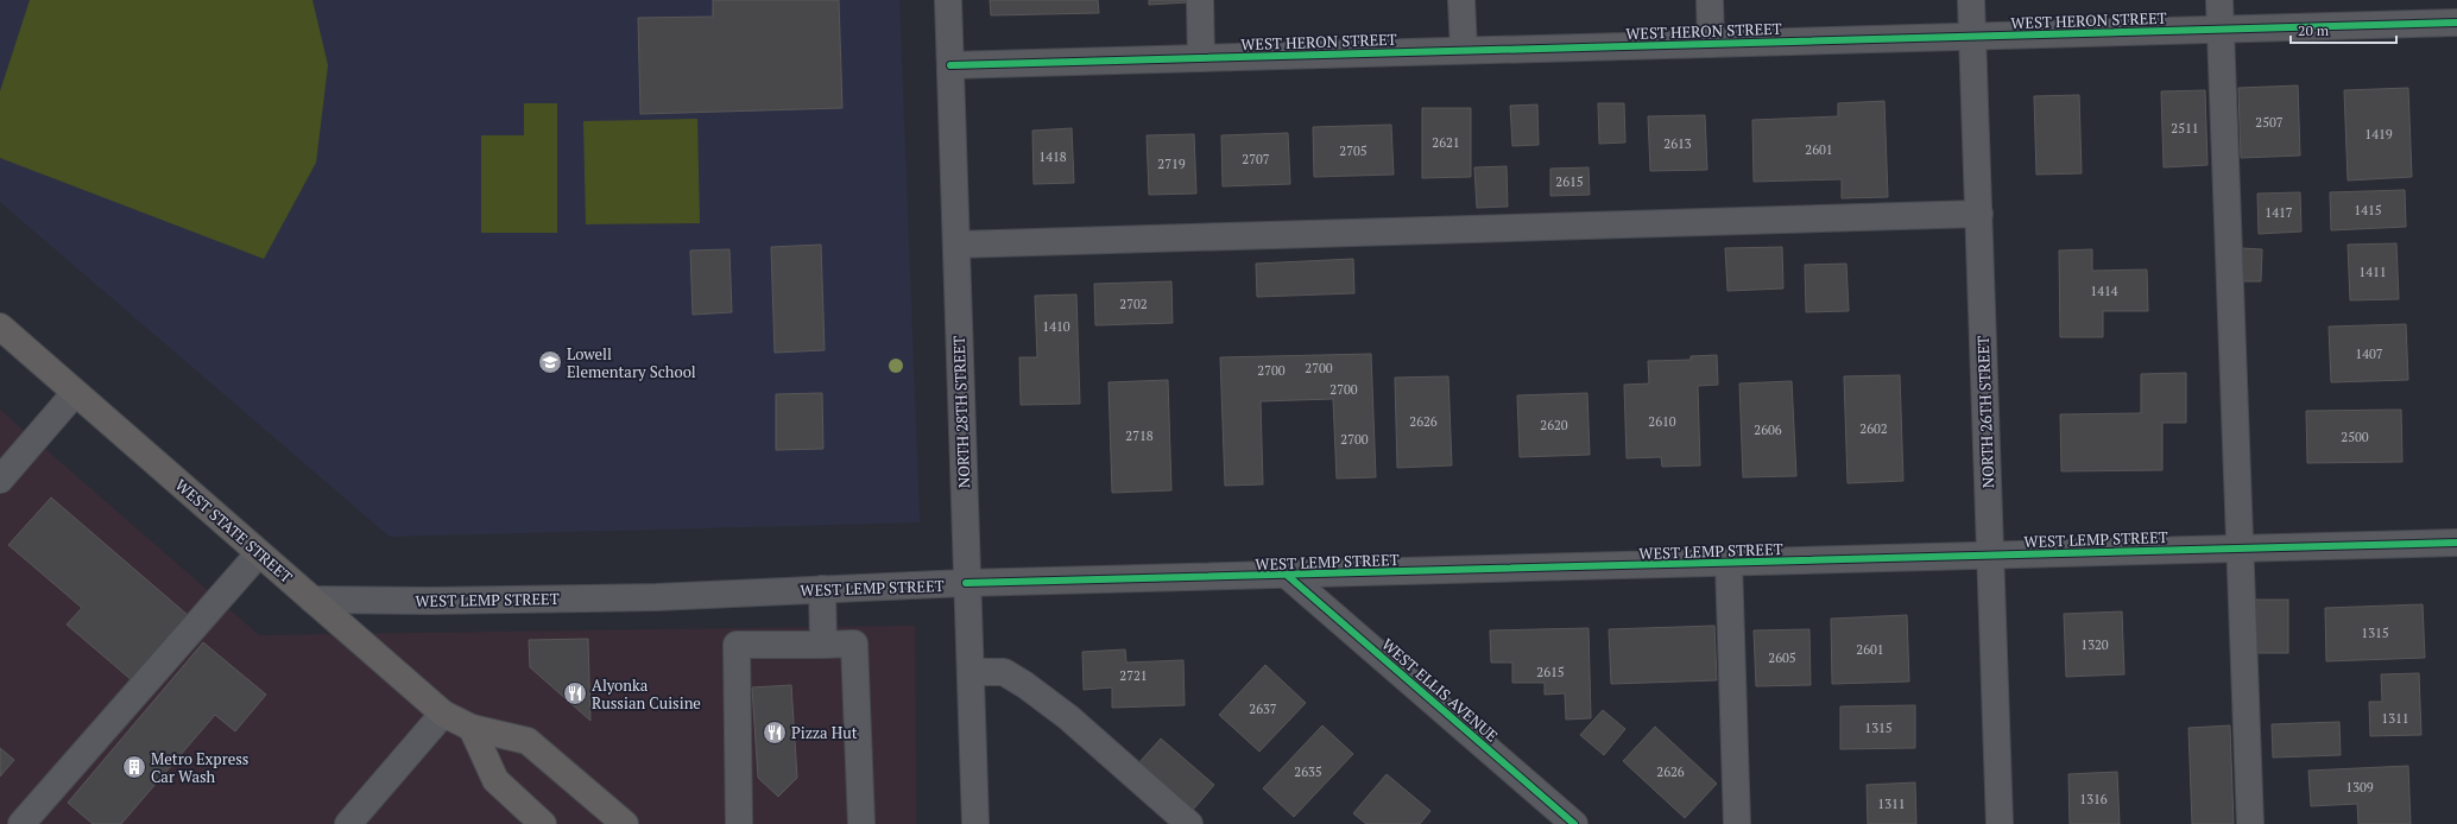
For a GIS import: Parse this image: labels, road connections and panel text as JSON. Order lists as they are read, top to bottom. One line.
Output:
{"streets":{"main road":["WEST STATE STREET"],"street":["WEST HERON STREET","NORTH 28TH STREET","NORTH 26TH STREET","WEST LEMP STREET","WEST ELLIS AVENUE"]},"crossings":[["WEST HERON STREET","NORTH 28TH STREET"],["WEST HERON STREET","NORTH 26TH STREET"],["NORTH 28TH STREET","WEST LEMP STREET"],["NORTH 26TH STREET","WEST LEMP STREET"],["WEST STATE STREET","WEST LEMP STREET"],["WEST LEMP STREET","WEST ELLIS AVENUE"]],"places":{"school or university":["Lowell Elementary School"],"restaurant":["Alyonka Russian Cuisine","Pizza Hut"],"building":["Metro Express Car Wash"]},"house_numbers":["2507","2511","1419","2621","2613","2601","2705","1418","2707","2719","2615","1415","1417","1411","1414","2702","1410","1407","2700","2700","2700","2626","2610","2620","2602","2606","2718","2500","2700","1315","1320","2601","2605","2615","2721","2637","1311","1315","2635","2626","1309","1316","1311"],"scale_bar":"20 m"}
